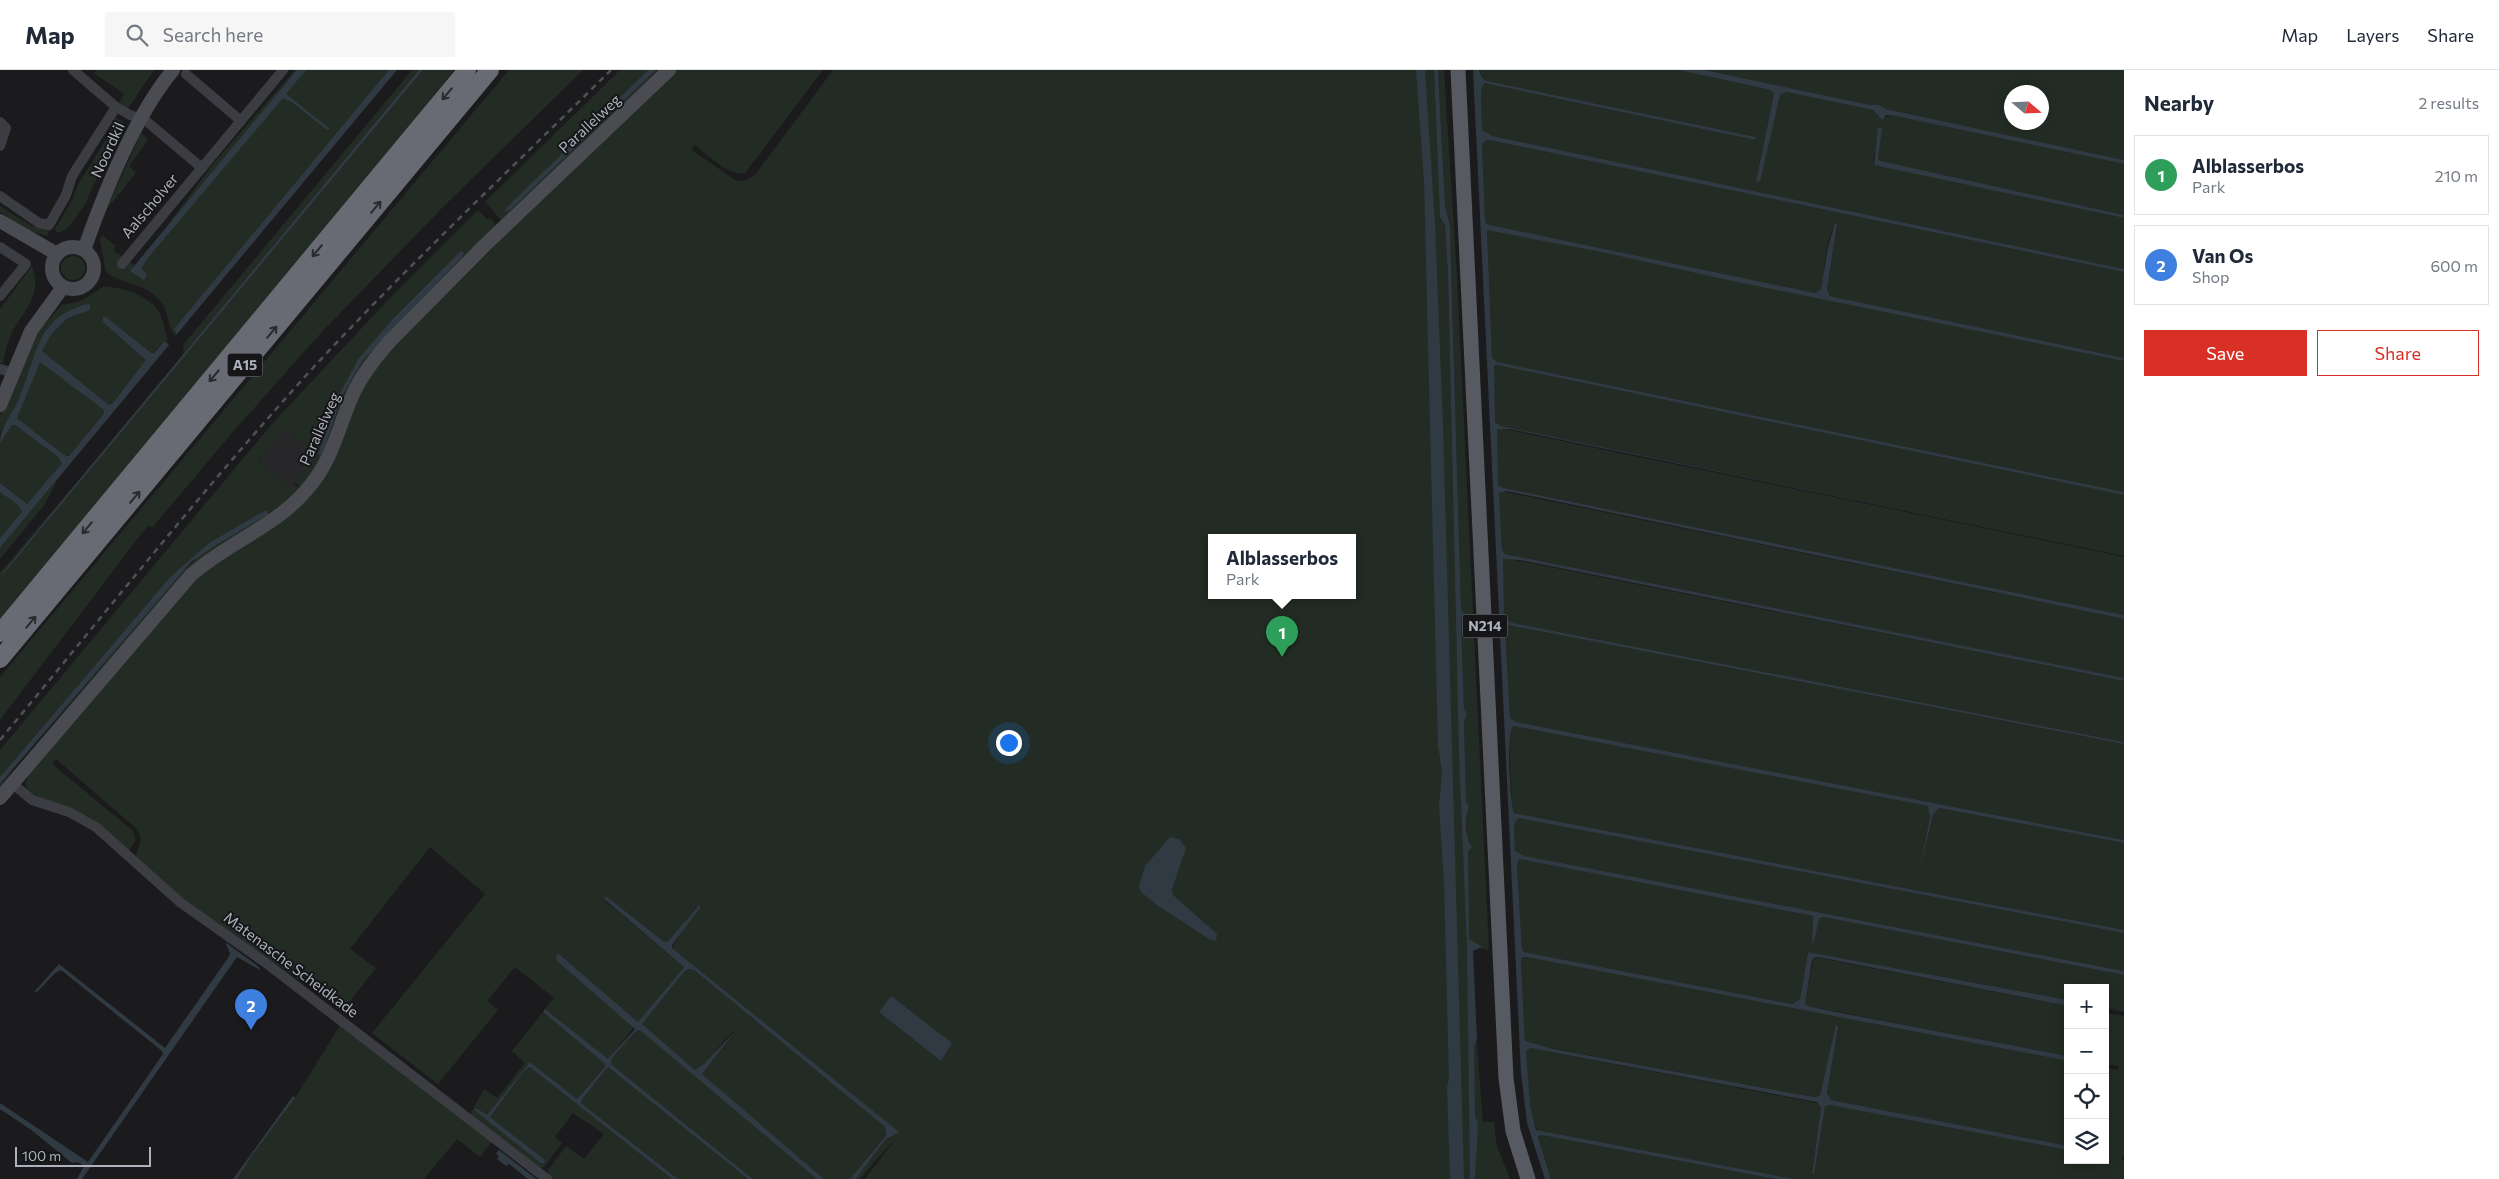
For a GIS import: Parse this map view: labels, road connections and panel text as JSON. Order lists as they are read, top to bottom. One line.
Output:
{"streets":{"highway":["A15"],"main road":["N214"],"street":["Parallelweg","Noordkil","Aalscholver","Matenasche Scheidkade"]},"crossings":[["Parallelweg","Matenasche Scheidkade"]],"scale_bar":"100 m","north":"right","page":{"header":"Map","search":"Search here","nav":["Map","Layers","Share"],"heading":["Nearby","2 results"],"list":[{"mark":"1","name":"Alblasserbos","note":"Park","value":"210 m"},{"mark":"2","name":"Van Os","note":"Shop","value":"600 m"}],"buttons":["Save","Share"],"popup":["Alblasserbos","Park"],"pins":["1","2"],"map_buttons":["+","−"],"scale":"100 m"}}
